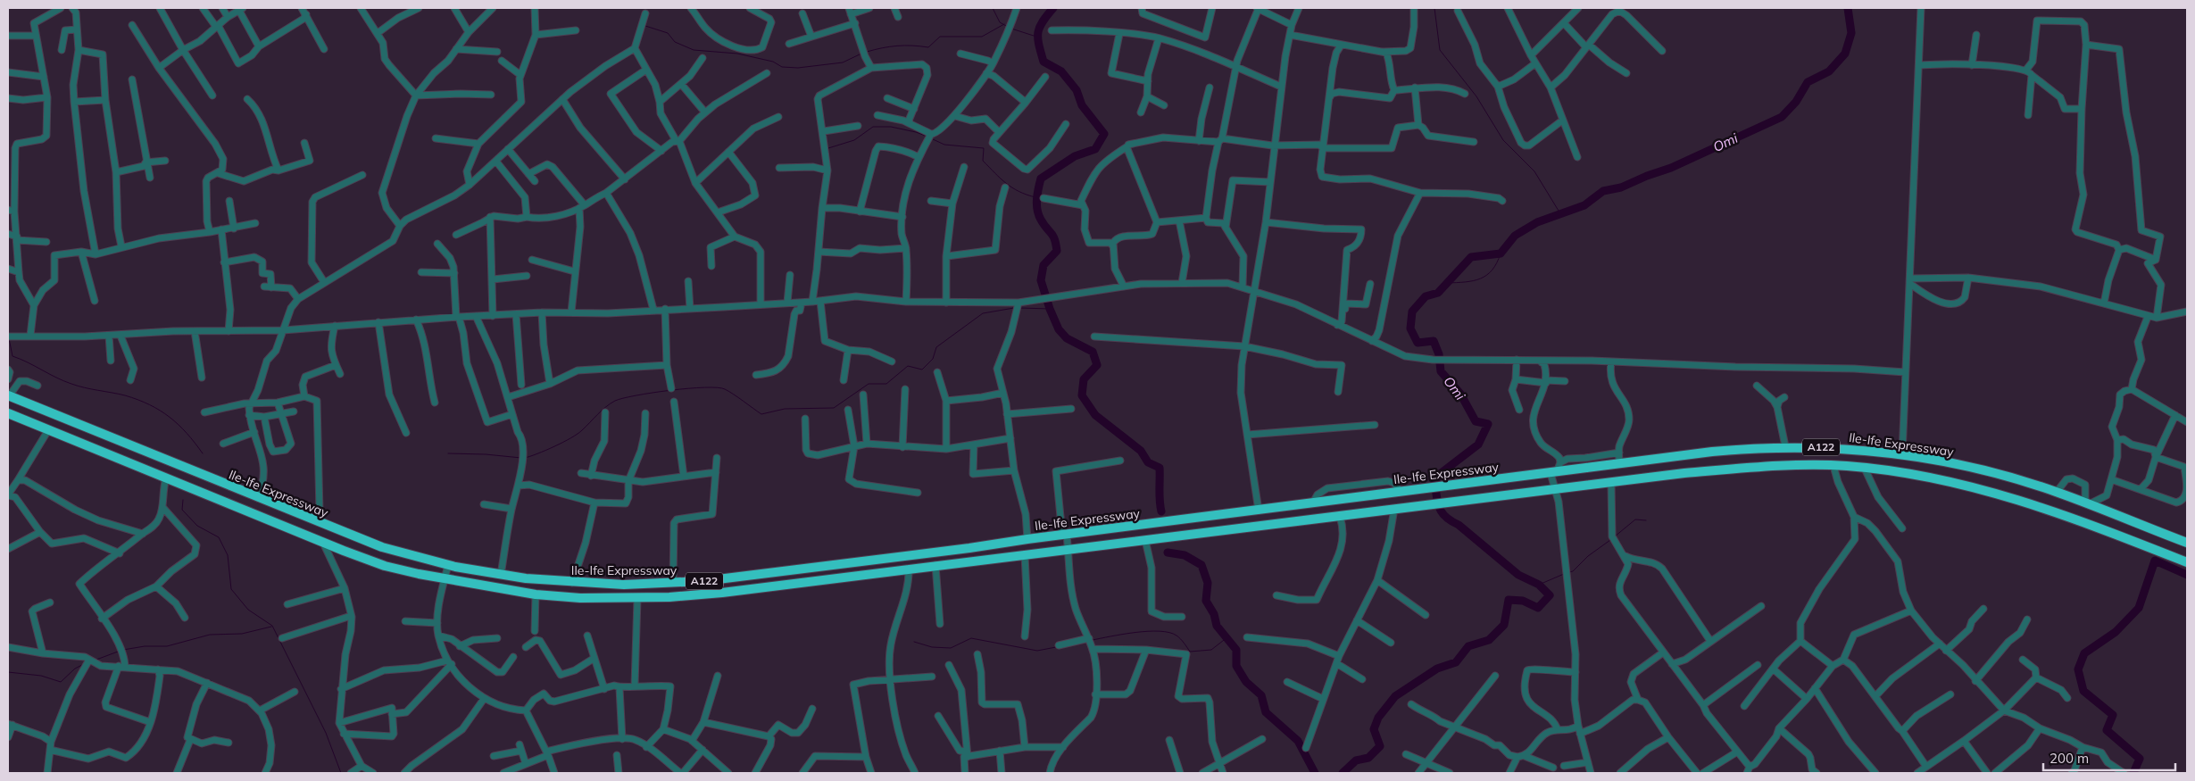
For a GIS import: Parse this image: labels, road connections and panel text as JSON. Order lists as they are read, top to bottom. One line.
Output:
{"streets":{"highway":["Ile-Ife Expressway","A122"]},"water":["Omi"],"scale_bar":"200 m"}
